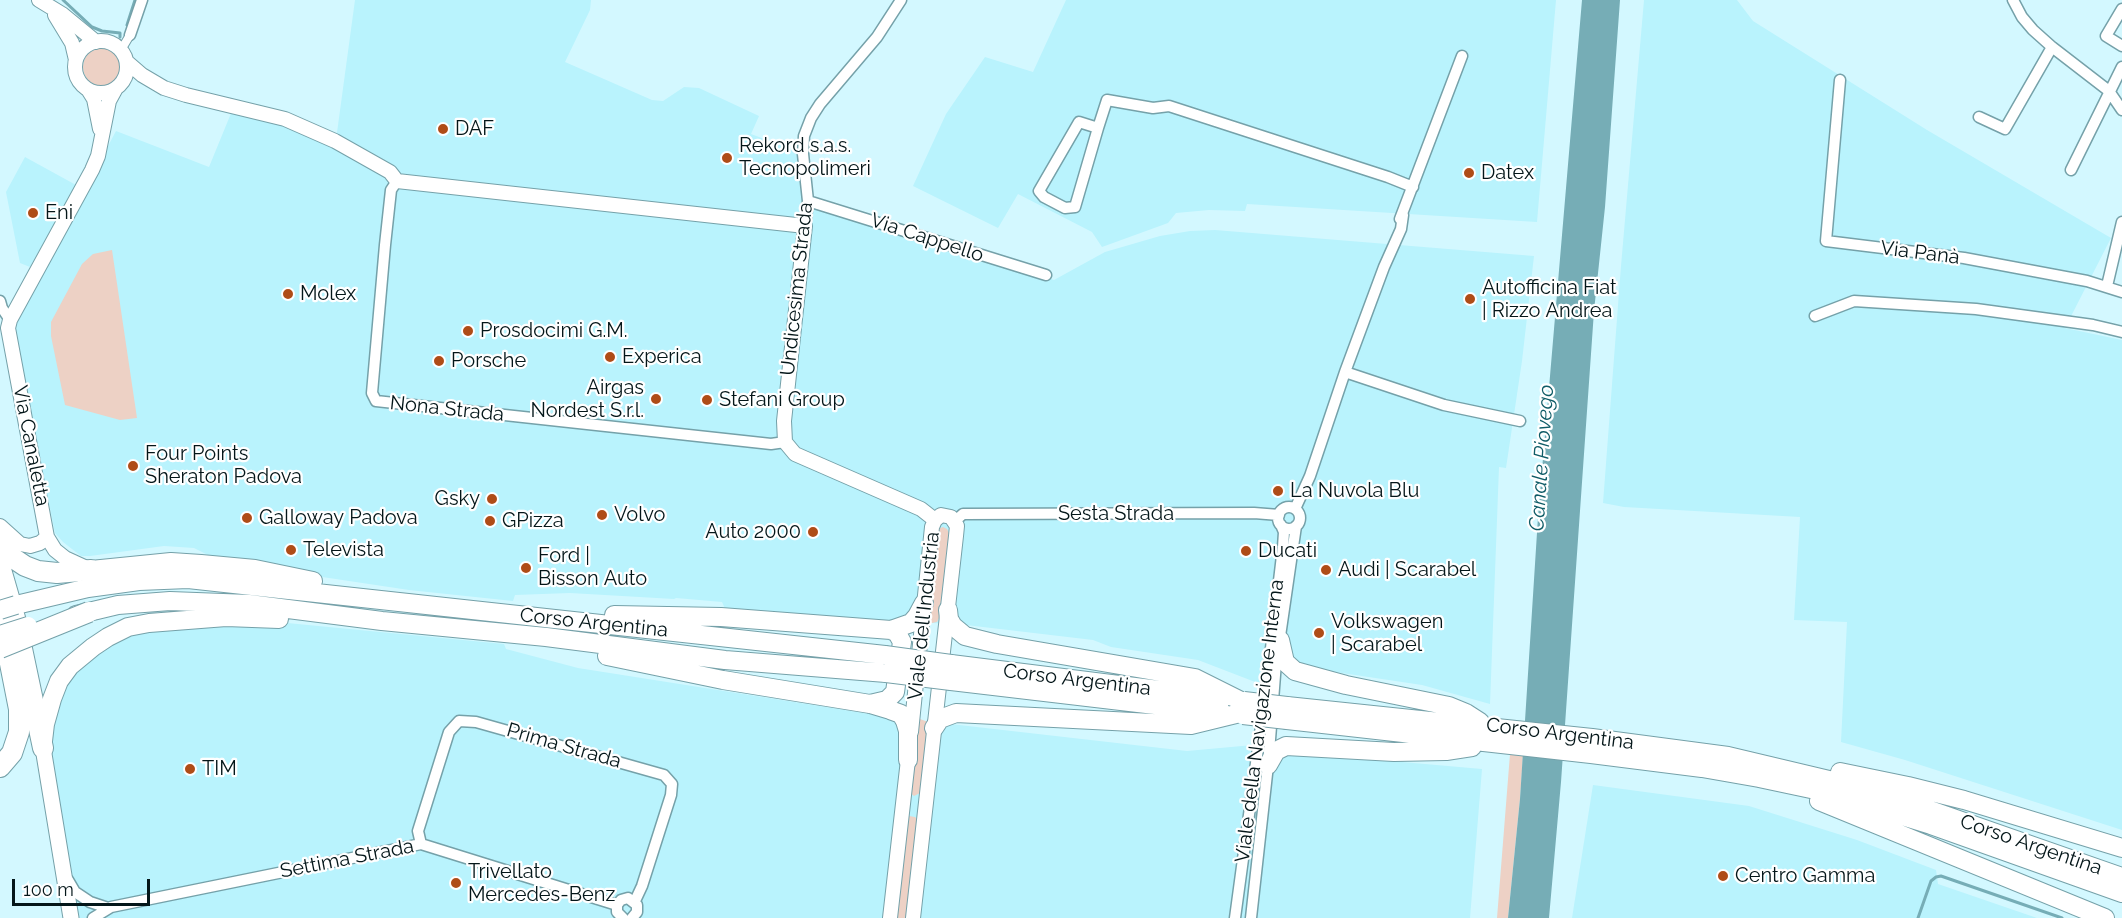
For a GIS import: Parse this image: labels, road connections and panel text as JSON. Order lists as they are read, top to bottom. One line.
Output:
{"streets":{"highway":["Corso Argentina"],"street":["Via Cappello","Via Panà","Undicesima Strada","Nona Strada","Via Canaletta","Sesta Strada","Viale dell'Industria","Viale della Navigazione Interna","Prima Strada","Settima Strada"]},"crossings":[["Via Cappello","Undicesima Strada"],["Undicesima Strada","Nona Strada"],["Sesta Strada","Viale dell'Industria"],["Sesta Strada","Viale della Navigazione Interna"],["Prima Strada","Settima Strada"]],"water":["Canale Piovego"],"places":["DAF","Rekord s.a.s. Tecnopolimeri","Datex","Eni","Molex","Autofficina Fiat | Rizzo Andrea","Prosdocimi G.M.","Experica","Porsche","Airgas Nordest S.r.l.","Stefani Group","Four Points Sheraton Padova","La Nuvola Blu","Gsky","Volvo","Galloway Padova","GPizza","Auto 2000","Televista","Ducati","Ford | Bisson Auto","Audi | Scarabel","Volkswagen | Scarabel","TIM","Centro Gamma","Trivellato Mercedes-Benz"],"scale_bar":"100 m"}
